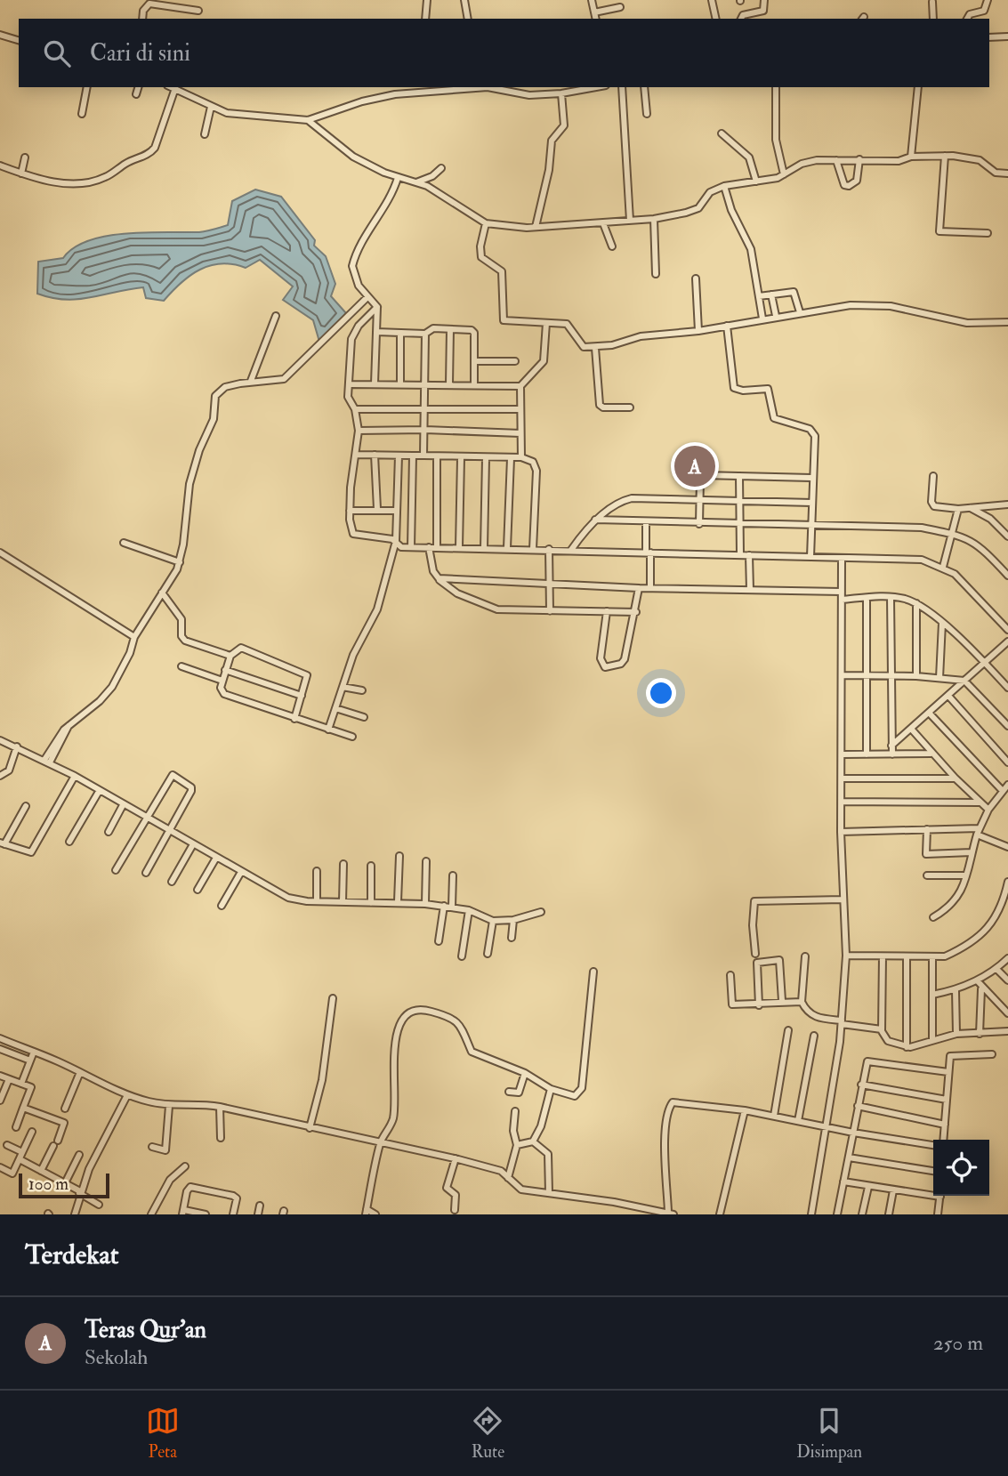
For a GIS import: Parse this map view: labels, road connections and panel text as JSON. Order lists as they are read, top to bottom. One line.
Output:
{"scale_bar":"100 m","page":{"search":"Cari di sini","pins":"A","scale":"100 m","heading":"Terdekat","list":[{"mark":"A","name":"Teras Qur'an","note":"Sekolah","value":"250 m"}],"nav":["Peta","Rute","Disimpan"]}}
